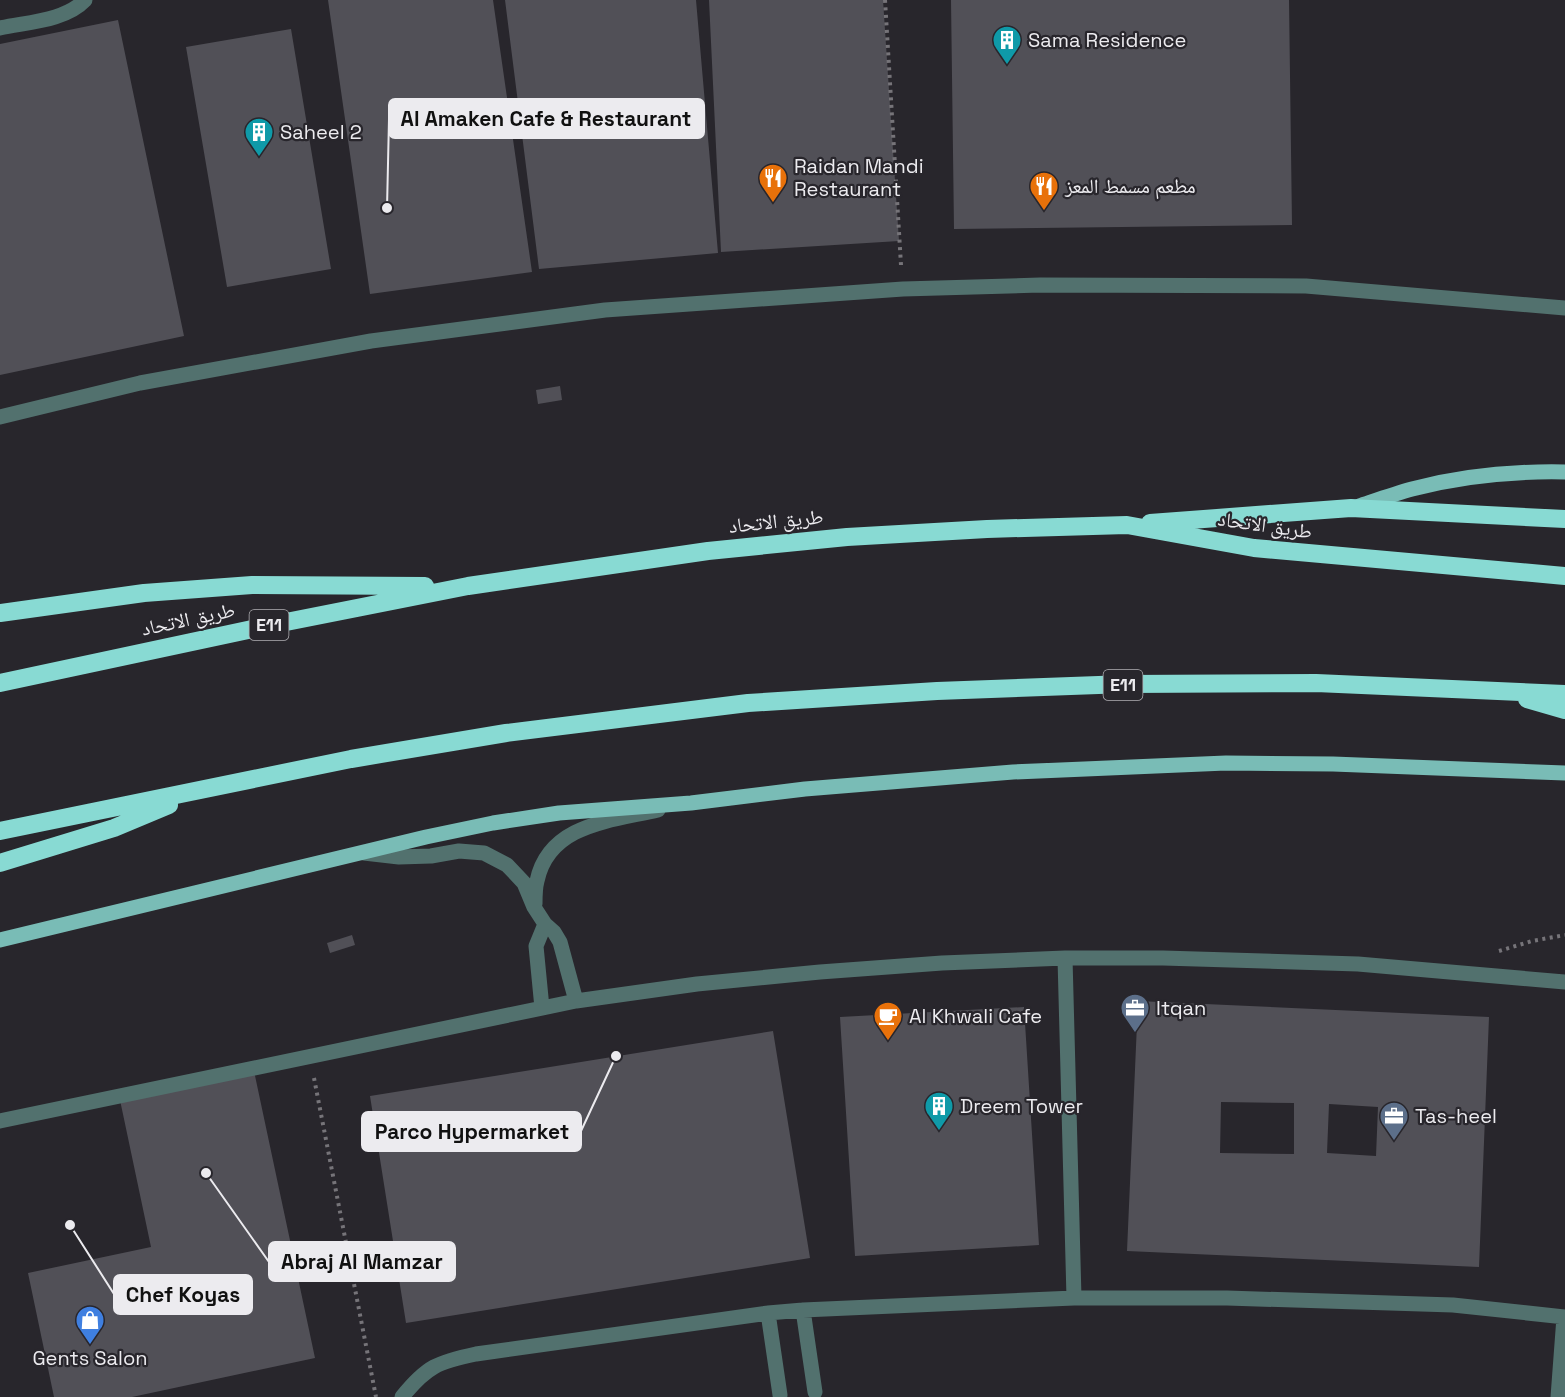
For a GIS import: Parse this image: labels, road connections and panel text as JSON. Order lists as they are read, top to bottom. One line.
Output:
{"streets":{"highway":["طريق الاتحاد","E11"]},"places":{"building":["Sama Residence","Saheel 2","Dreem Tower"],"restaurant":["Raidan Mandi Restaurant","مطعم مسمط المعز"],"other":["Al Amaken Cafe & Restaurant","Parco Hypermarket","Abraj Al Mamzar","Chef Koyas"],"office":["Itqan","Tas-heel"],"cafe":["Al Khwali Cafe"],"shop":["Gents Salon"]}}
